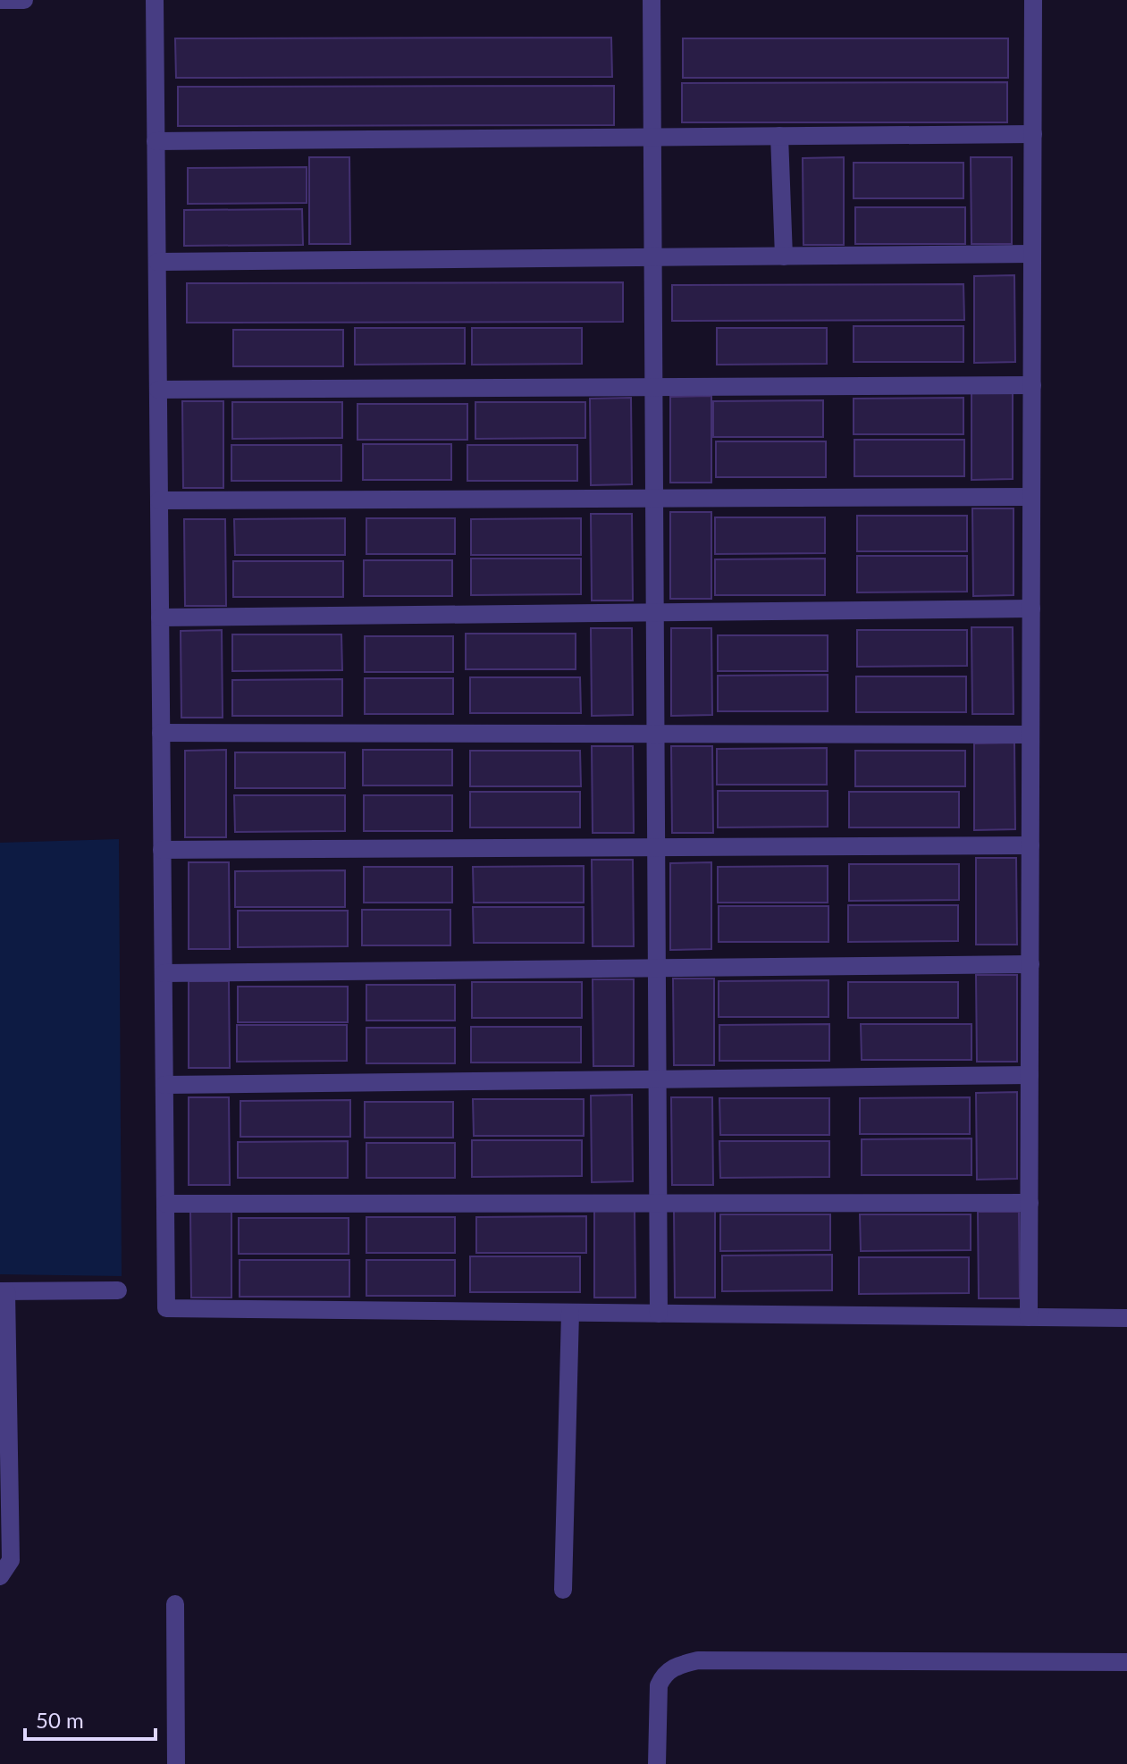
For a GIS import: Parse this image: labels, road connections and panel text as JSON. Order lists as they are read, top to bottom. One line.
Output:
{"scale_bar":"50 m"}
